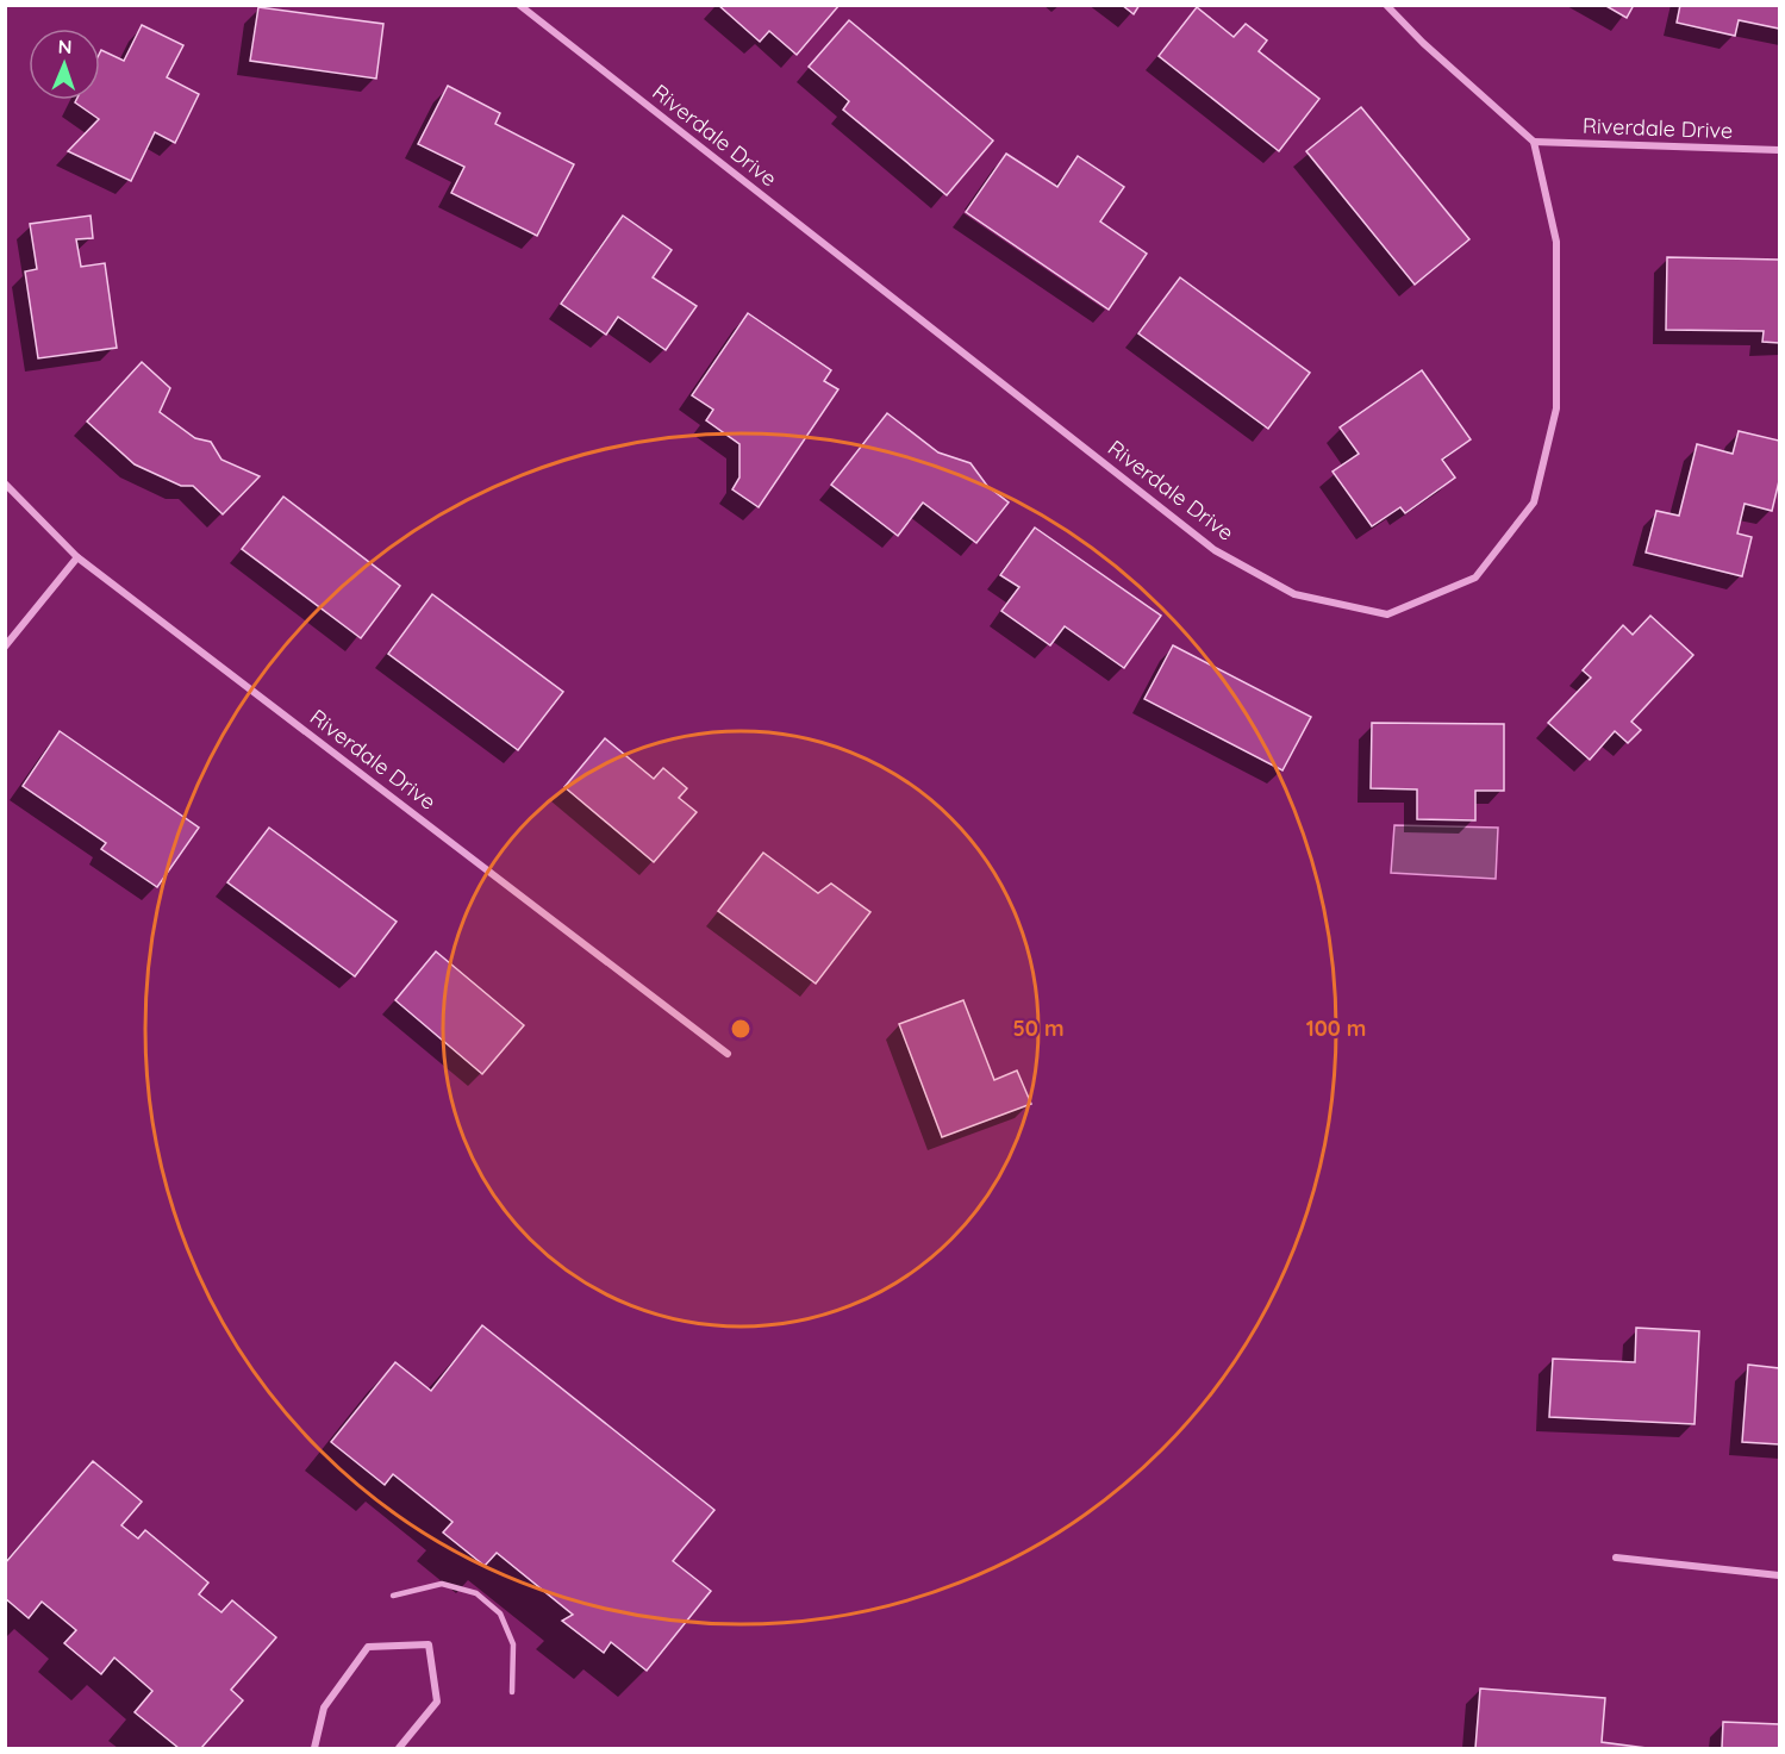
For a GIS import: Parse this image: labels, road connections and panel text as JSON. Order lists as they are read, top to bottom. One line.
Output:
{"streets":{"street":["Riverdale Drive"]},"north":"top","rings":["50 m","100 m"]}
